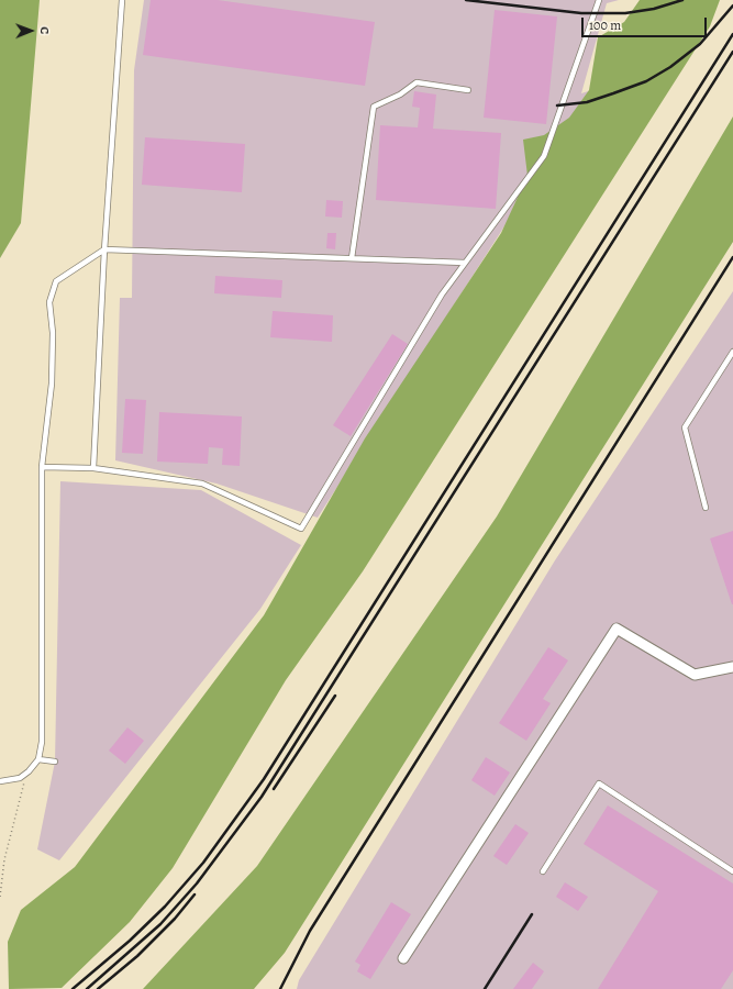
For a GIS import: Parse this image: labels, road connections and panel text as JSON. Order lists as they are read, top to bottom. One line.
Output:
{"scale_bar":"100 m","north":"right"}
